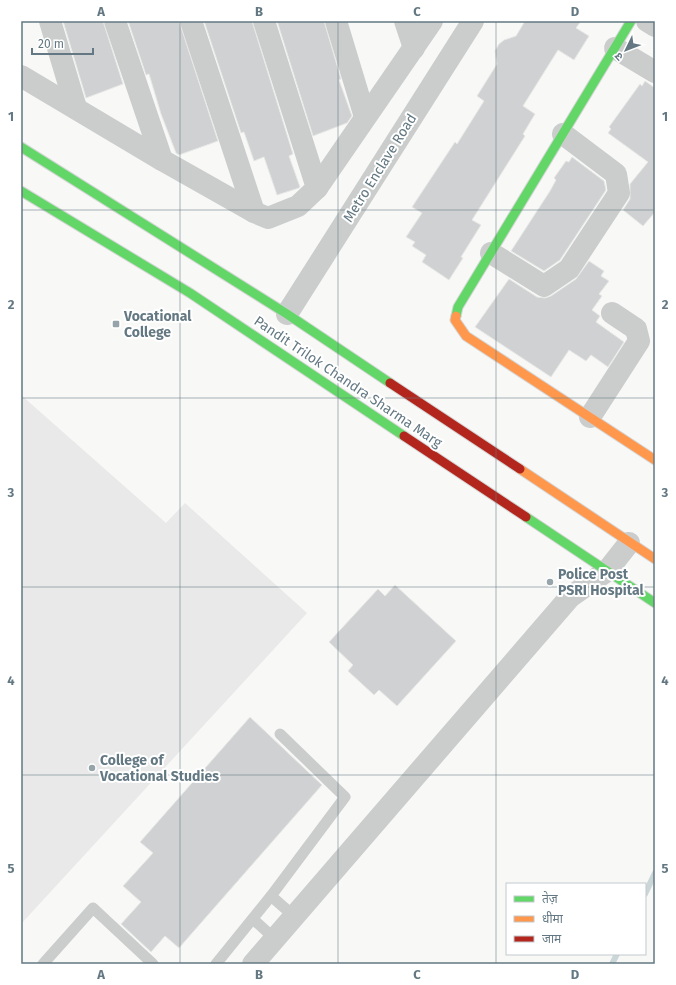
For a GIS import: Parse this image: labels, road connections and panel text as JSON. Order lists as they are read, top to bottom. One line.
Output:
{"streets":{"main road":["Pandit Trilok Chandra Sharma Marg"],"street":["Metro Enclave Road"]},"crossings":[["Metro Enclave Road","Pandit Trilok Chandra Sharma Marg"]],"places":{"transit":["Vocational College"],"other":["Police Post PSRI Hospital","College of Vocational Studies"]},"legend":["तेज़","धीमा","जाम"],"scale_bar":"20 m","north":"bottom left","grid":{"columns":["A","B","C","D"],"rows":["1","2","3","4","5"]}}
